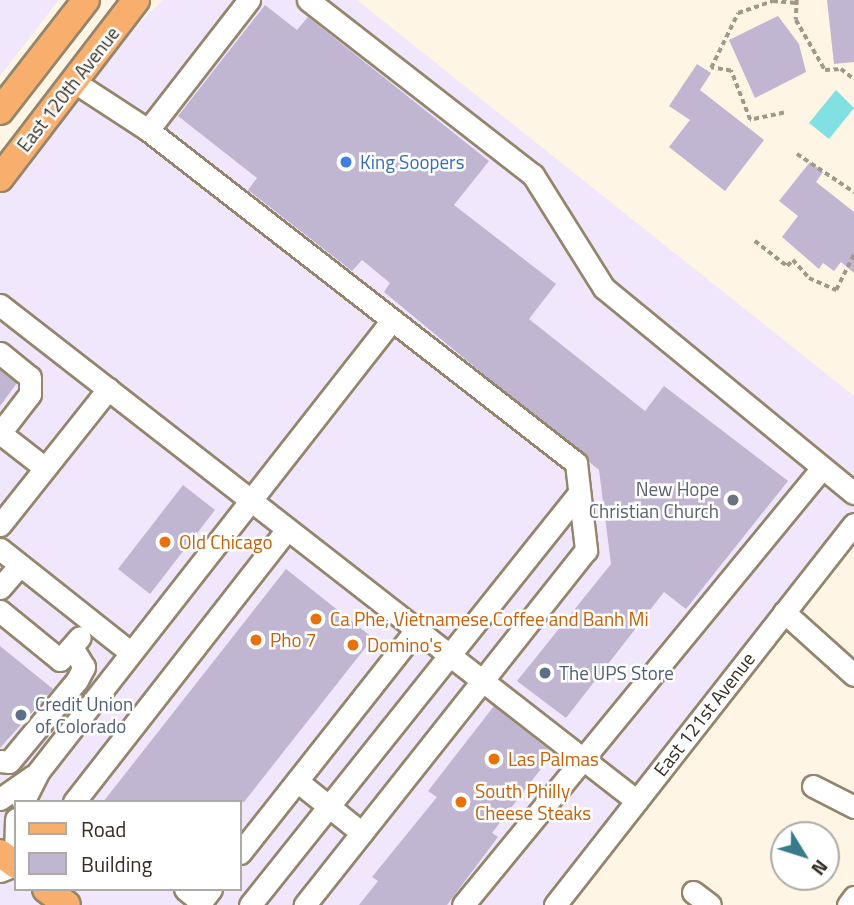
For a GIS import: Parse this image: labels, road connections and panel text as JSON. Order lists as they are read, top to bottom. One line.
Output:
{"streets":{"main road":["East 120th Avenue"],"street":["East 121st Avenue"]},"places":["King Soopers","New Hope Christian Church","Old Chicago","Ca Phe, Vietnamese Coffee and Banh Mi","Pho 7","Domino's","The UPS Store","Credit Union of Colorado","Las Palmas","South Philly Cheese Steaks"],"legend":["Road","Building"],"north":"bottom right"}
